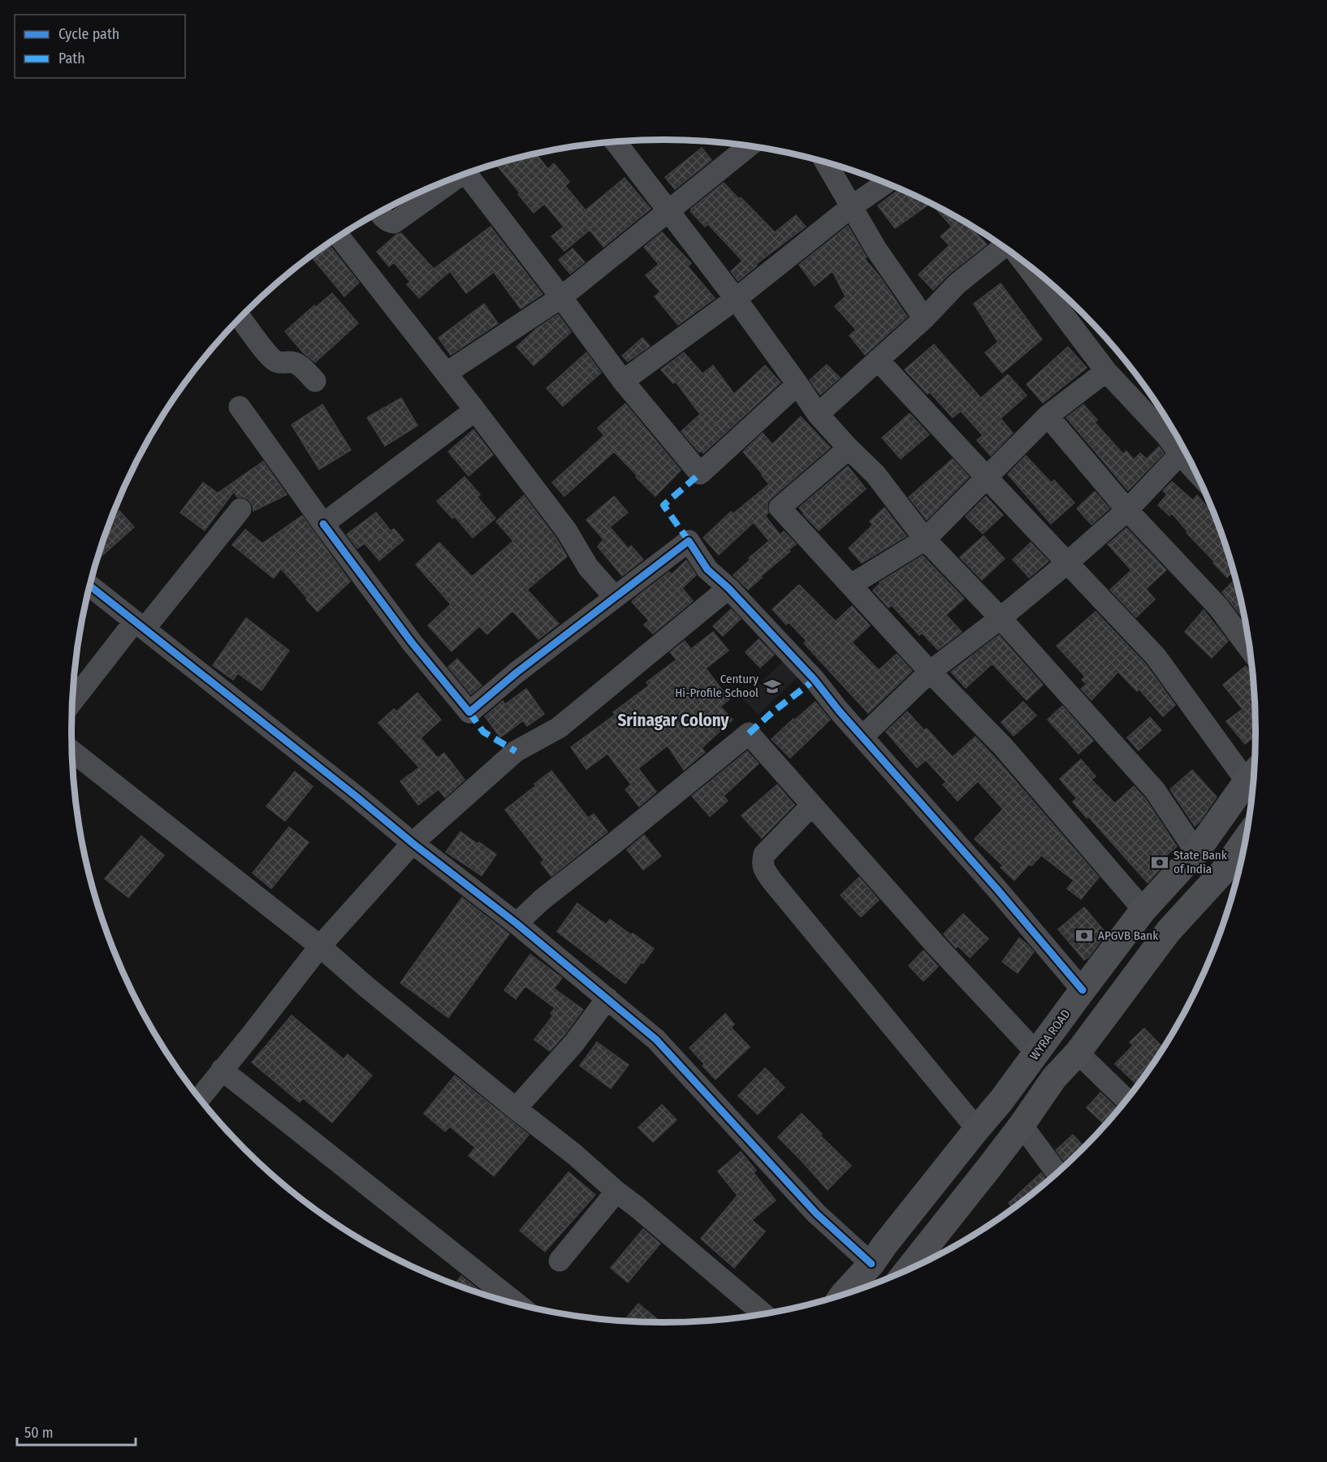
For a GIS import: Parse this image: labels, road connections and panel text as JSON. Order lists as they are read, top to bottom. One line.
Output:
{"streets":{"main road":["WYRA ROAD"]},"districts":["Srinagar Colony"],"places":{"school or university":["Century Hi-Profile School"],"bank":["State Bank of India","APGVB Bank"]},"legend":["Cycle path","Path"],"scale_bar":"50 m"}
